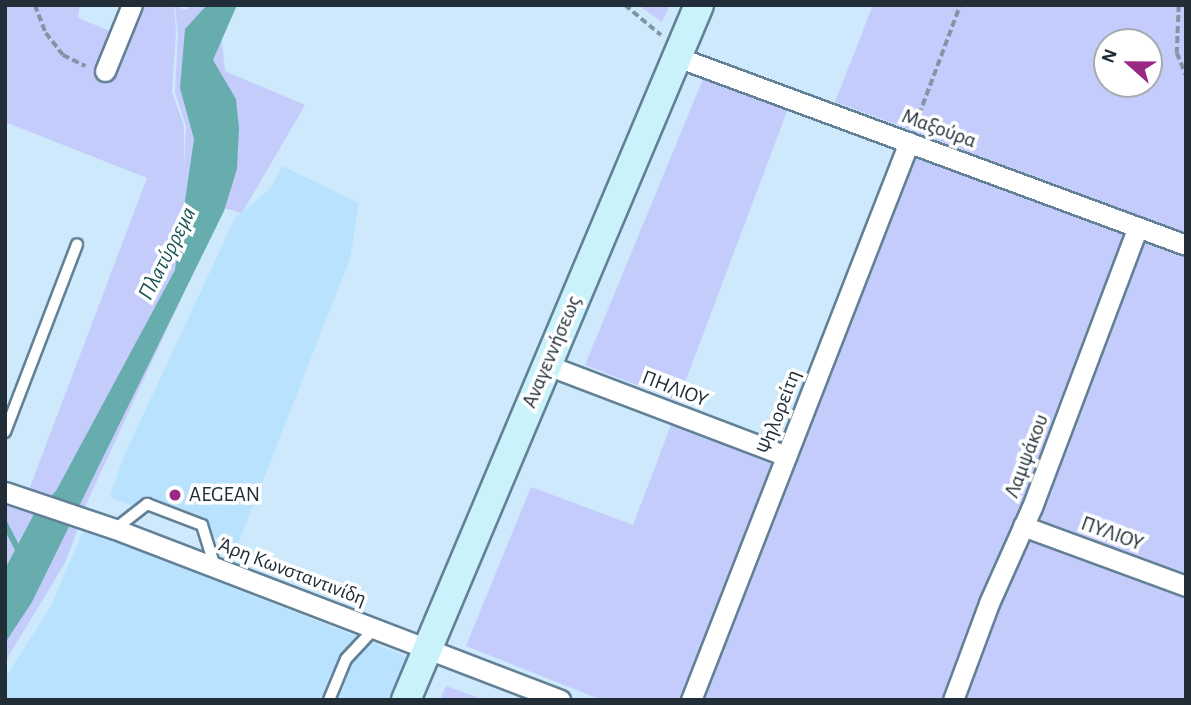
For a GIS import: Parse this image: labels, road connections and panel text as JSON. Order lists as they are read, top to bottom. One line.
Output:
{"streets":{"main road":["Αναγεννήσεως"],"street":["Μαξούρα","ΠΗΛΙΟΥ","Ψηλορείτη","Λαμψάκου","ΠΥΛΙΟΥ","Άρη Κωνσταντινίδη"]},"crossings":[["Μαξούρα","Αναγεννήσεως"],["Μαξούρα","Ψηλορείτη"],["Μαξούρα","Λαμψάκου"],["Αναγεννήσεως","ΠΗΛΙΟΥ"],["Αναγεννήσεως","Άρη Κωνσταντινίδη"],["ΠΗΛΙΟΥ","Ψηλορείτη"],["Λαμψάκου","ΠΥΛΙΟΥ"]],"water":["Πλατύρρεμα"],"places":["AEGEAN"],"north":"left"}
